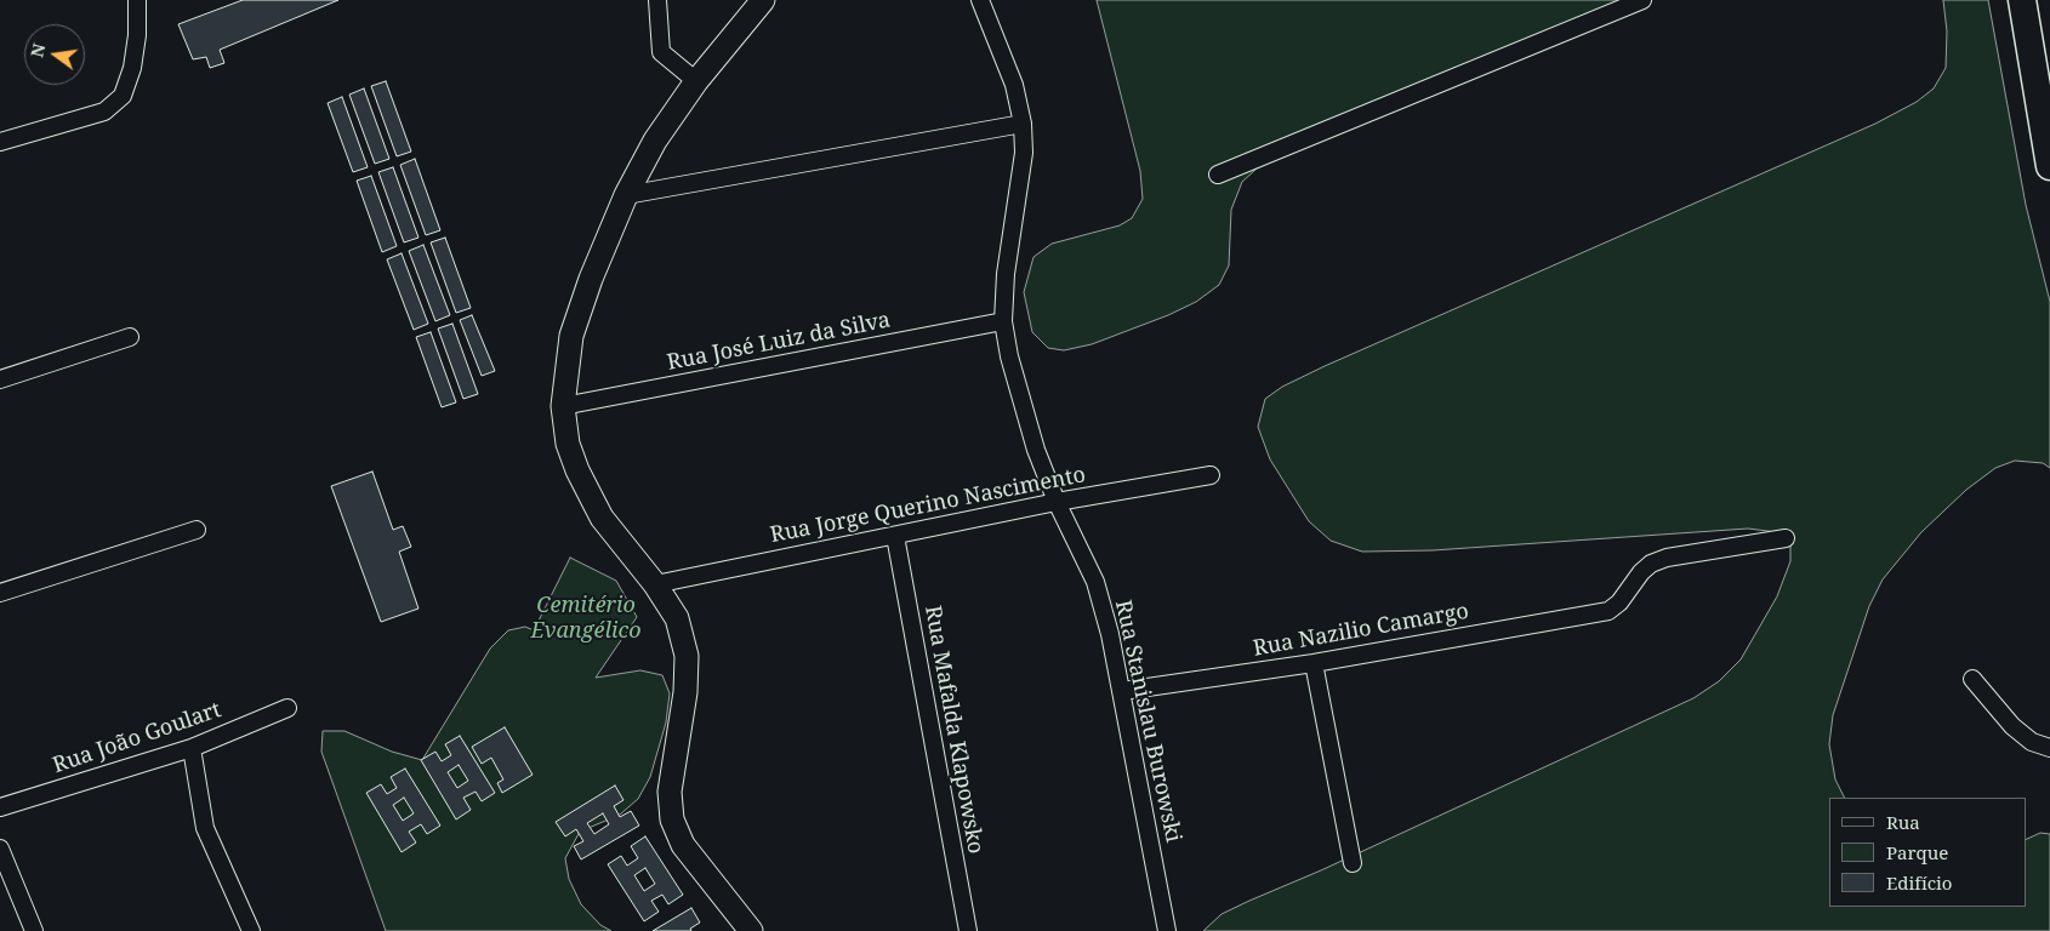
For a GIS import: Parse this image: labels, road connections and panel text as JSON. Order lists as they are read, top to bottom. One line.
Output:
{"streets":{"street":["Rua José Luiz da Silva","Rua Jorge Querino Nascimento","Rua Nazilio Camargo","Rua Stanislau Burowski","Rua Mafalda Klapowsko","Rua João Goulart"]},"crossings":[["Rua José Luiz da Silva","Rua Stanislau Burowski"],["Rua Jorge Querino Nascimento","Rua Stanislau Burowski"],["Rua Jorge Querino Nascimento","Rua Mafalda Klapowsko"],["Rua Nazilio Camargo","Rua Stanislau Burowski"]],"parks":["Cemitério Evangélico"],"legend":["Rua","Parque","Edifício"],"north":"left"}
